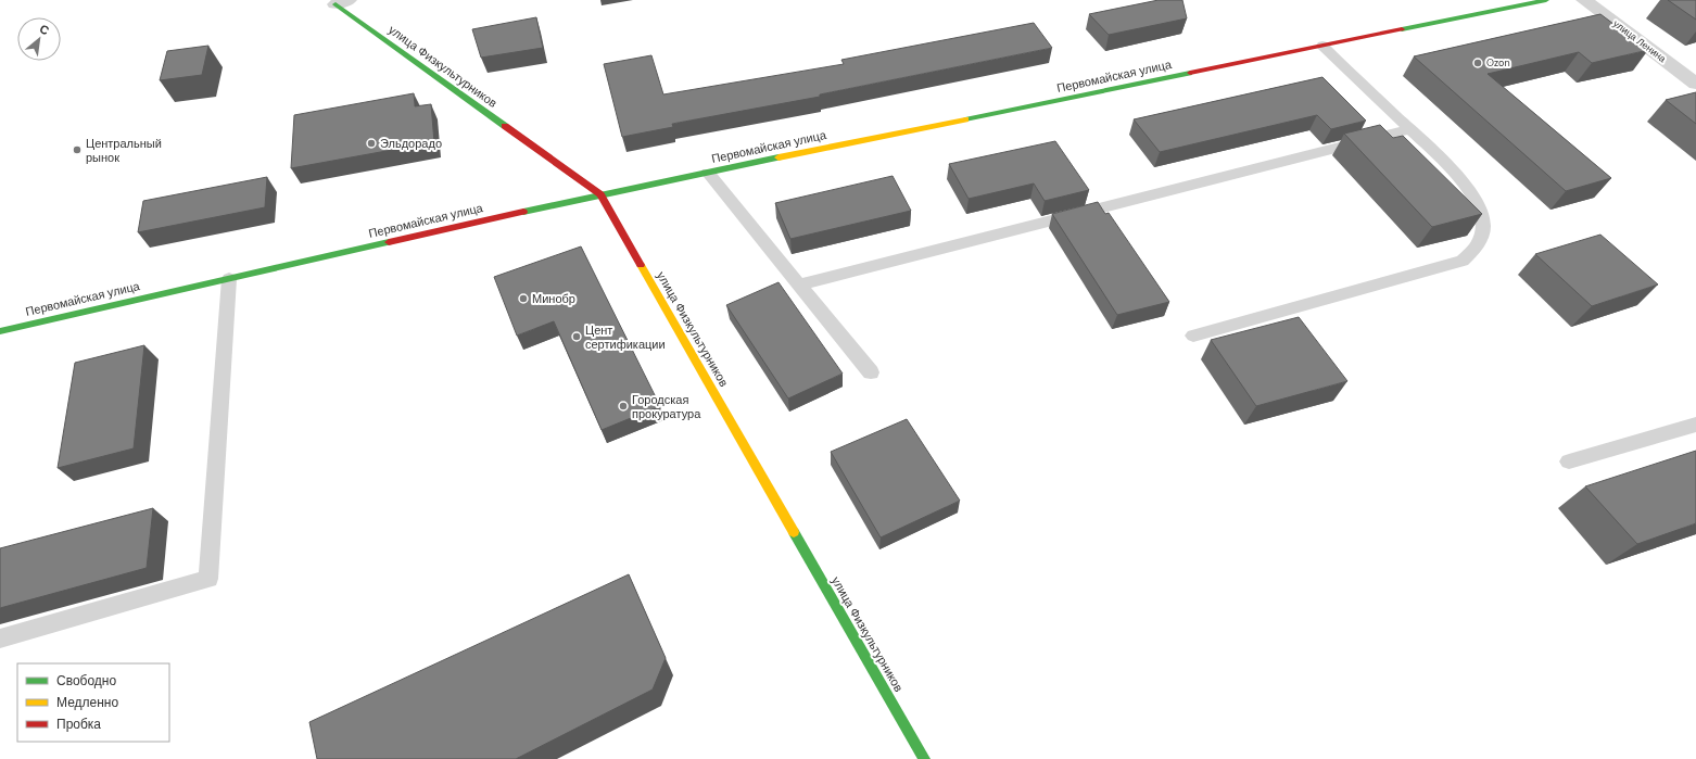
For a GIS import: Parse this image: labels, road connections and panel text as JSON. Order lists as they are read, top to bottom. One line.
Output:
{"streets":{"street":["улица Ленина","улица Физкультурников","Первомайская улица"]},"crossings":[["улица Физкультурников","Первомайская улица"]],"places":["Ozon","Эльдорадо","Центральный рынок","Минобр","Цент сертификации","Городская прокуратура"],"legend":["Свободно","Медленно","Пробка"],"north":"top right"}
